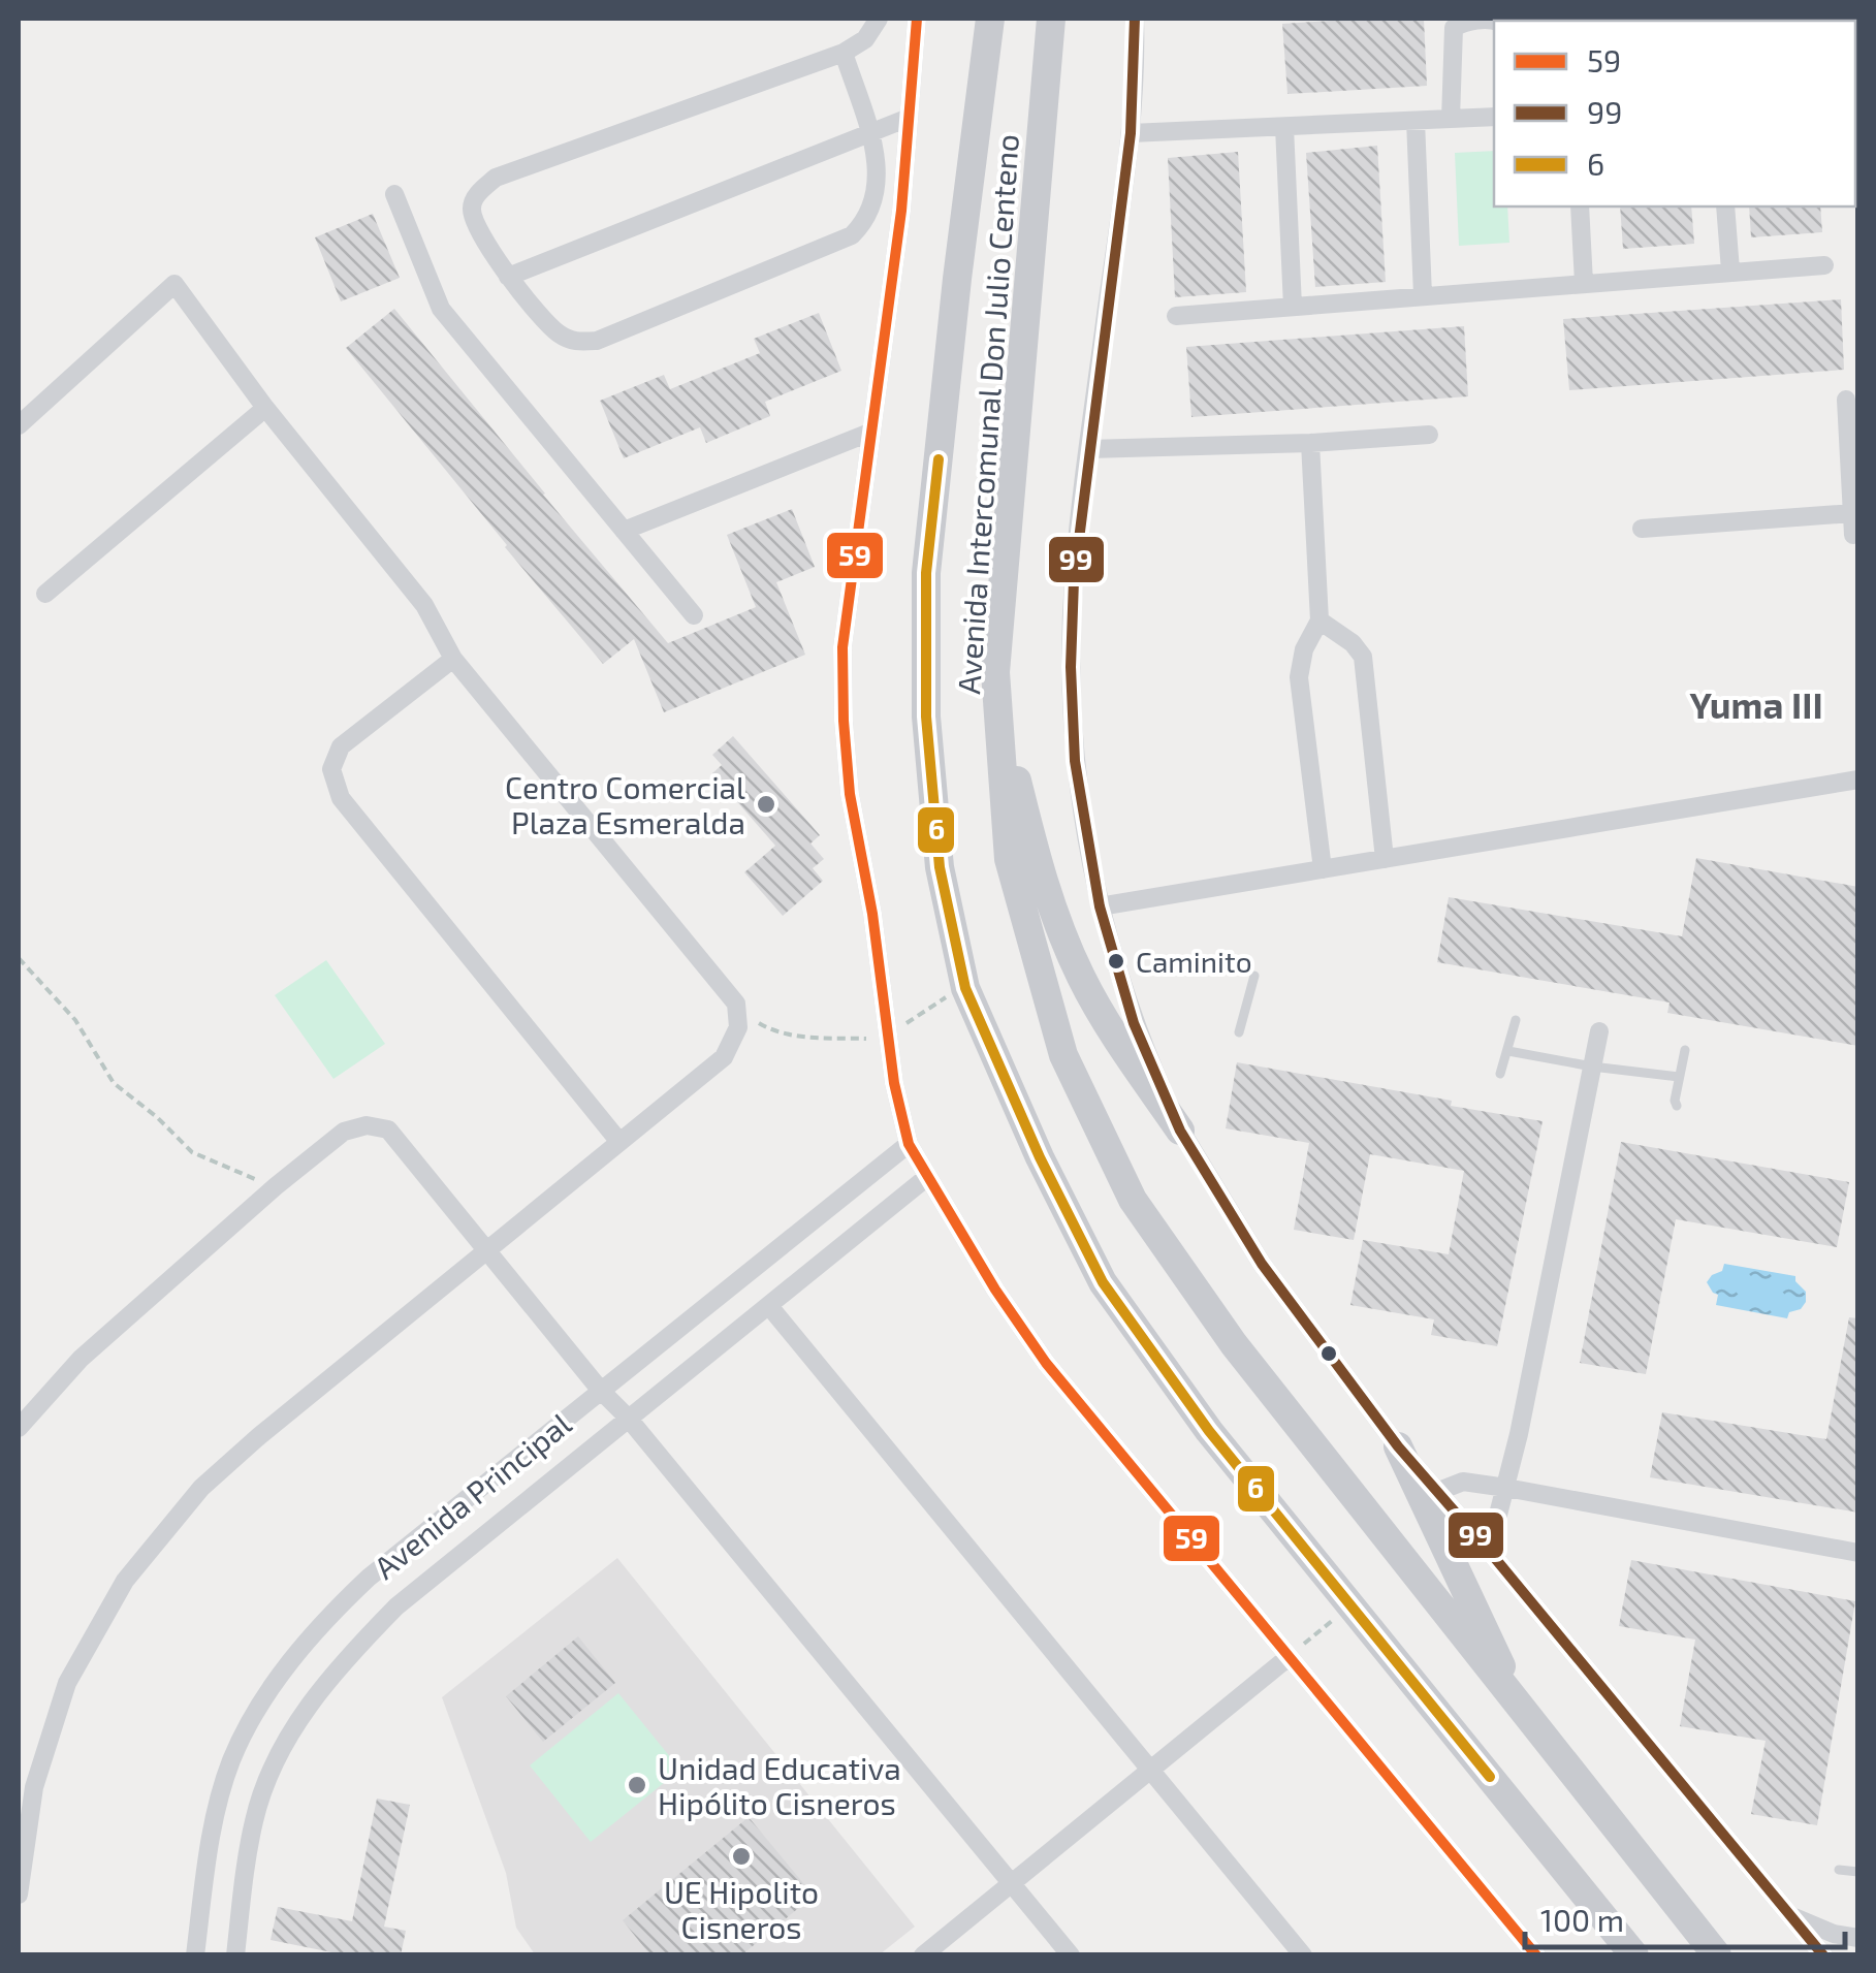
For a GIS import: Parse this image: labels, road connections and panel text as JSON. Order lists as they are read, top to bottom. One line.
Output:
{"streets":{"main road":["Avenida Intercomunal Don Julio Centeno"],"street":["Avenida Principal"]},"districts":["Yuma III"],"places":["Centro Comercial Plaza Esmeralda","Caminito","Unidad Educativa Hipólito Cisneros","UE Hipolito Cisneros"],"lines":["transit line 59","transit line 99","transit line 6"],"legend":["59","99","6"],"scale_bar":"100 m"}
